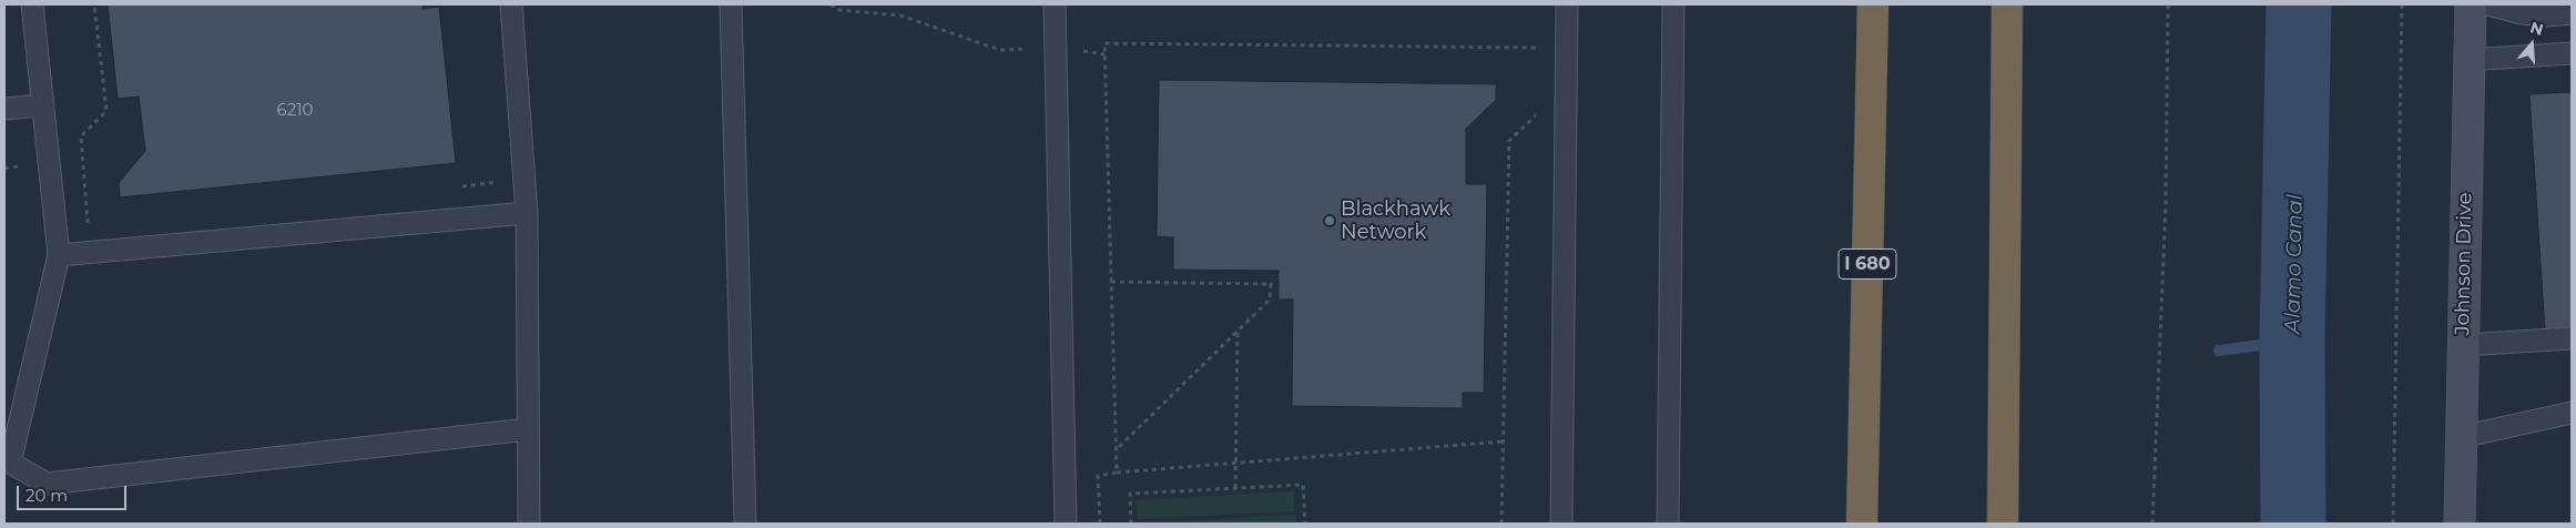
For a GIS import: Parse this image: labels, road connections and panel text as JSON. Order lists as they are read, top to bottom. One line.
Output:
{"streets":{"highway":["I 680"],"street":["Johnson Drive"]},"water":["Alamo Canal"],"places":["Blackhawk Network"],"house_numbers":["6210"],"scale_bar":"20 m","north":"top"}
